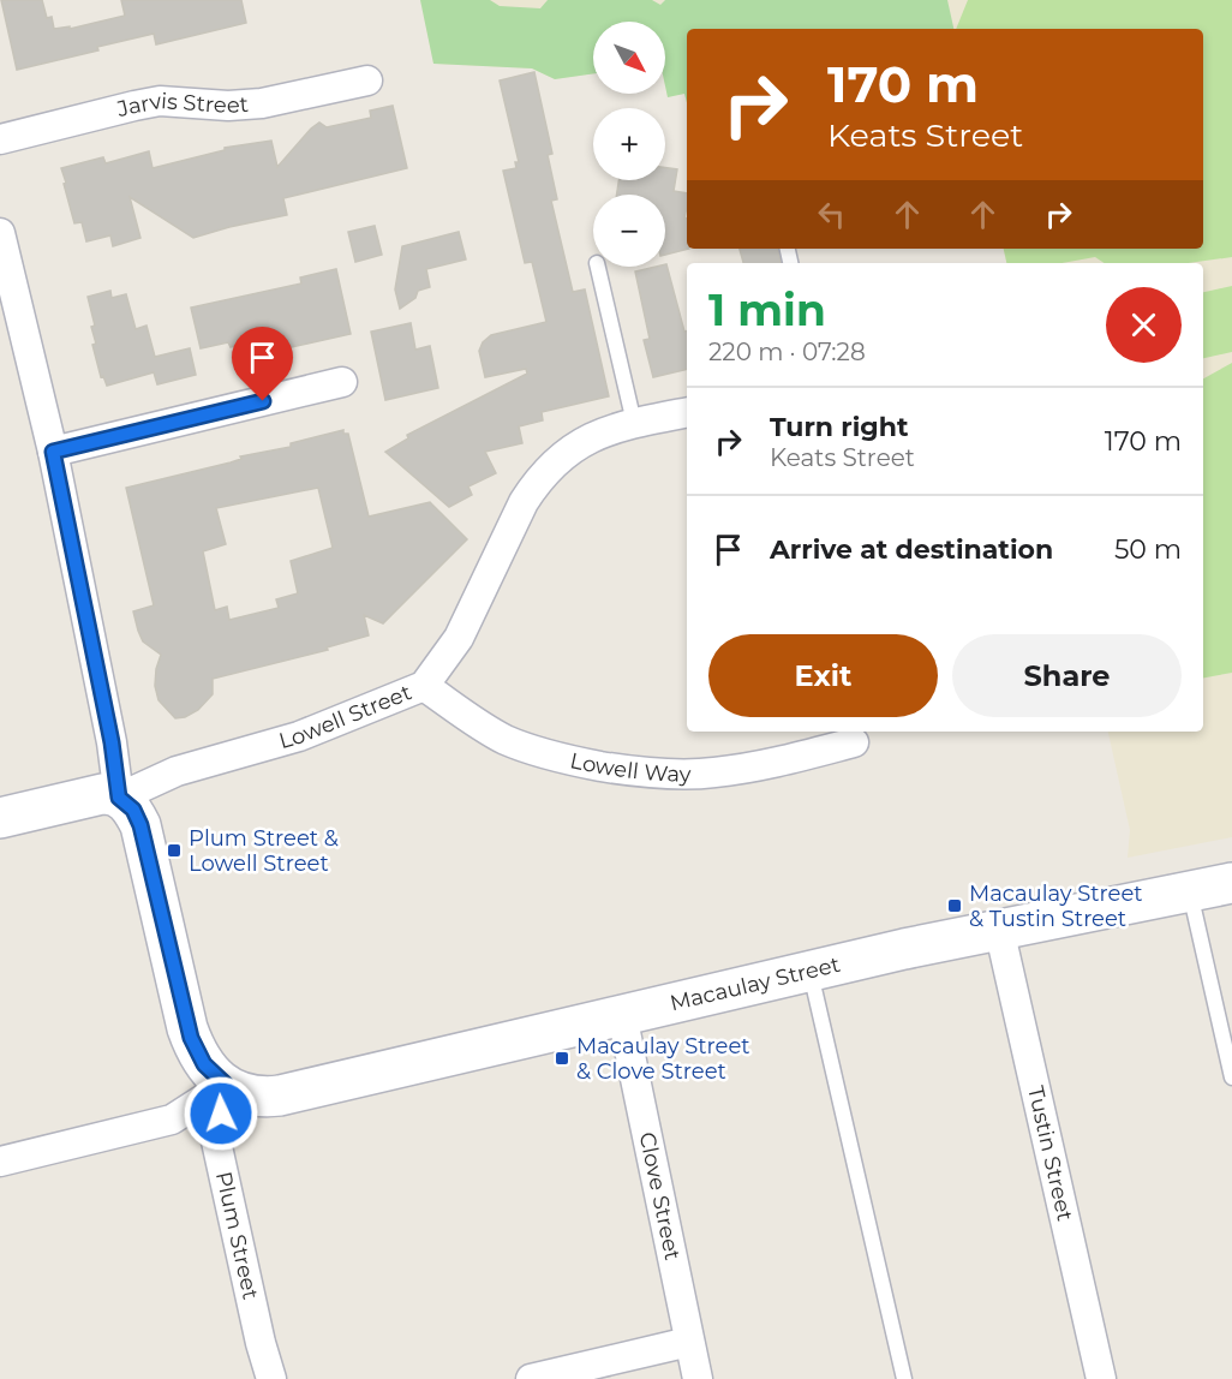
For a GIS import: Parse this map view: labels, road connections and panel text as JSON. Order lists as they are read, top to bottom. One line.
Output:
{"streets":{"street":["Jarvis Street","Lowell Street","Lowell Way","Macaulay Street","Tustin Street","Clove Street","Plum Street"]},"crossings":[["Lowell Street","Lowell Way"],["Macaulay Street","Tustin Street"],["Macaulay Street","Clove Street"],["Macaulay Street","Plum Street"]],"places":{"transit":["Plum Street & Lowell Street","Macaulay Street & Tustin Street","Macaulay Street & Clove Street"]},"north":"bottom right","page":{"map_buttons":["+","−"],"turn":["170 m","Keats Street"],"heading":["1 min","220 m · 07:28"],"list":[{"name":"Turn right","note":"Keats Street","value":"170 m"},{"name":"Arrive at destination","value":"50 m"}],"buttons":["Exit","Share"]}}
